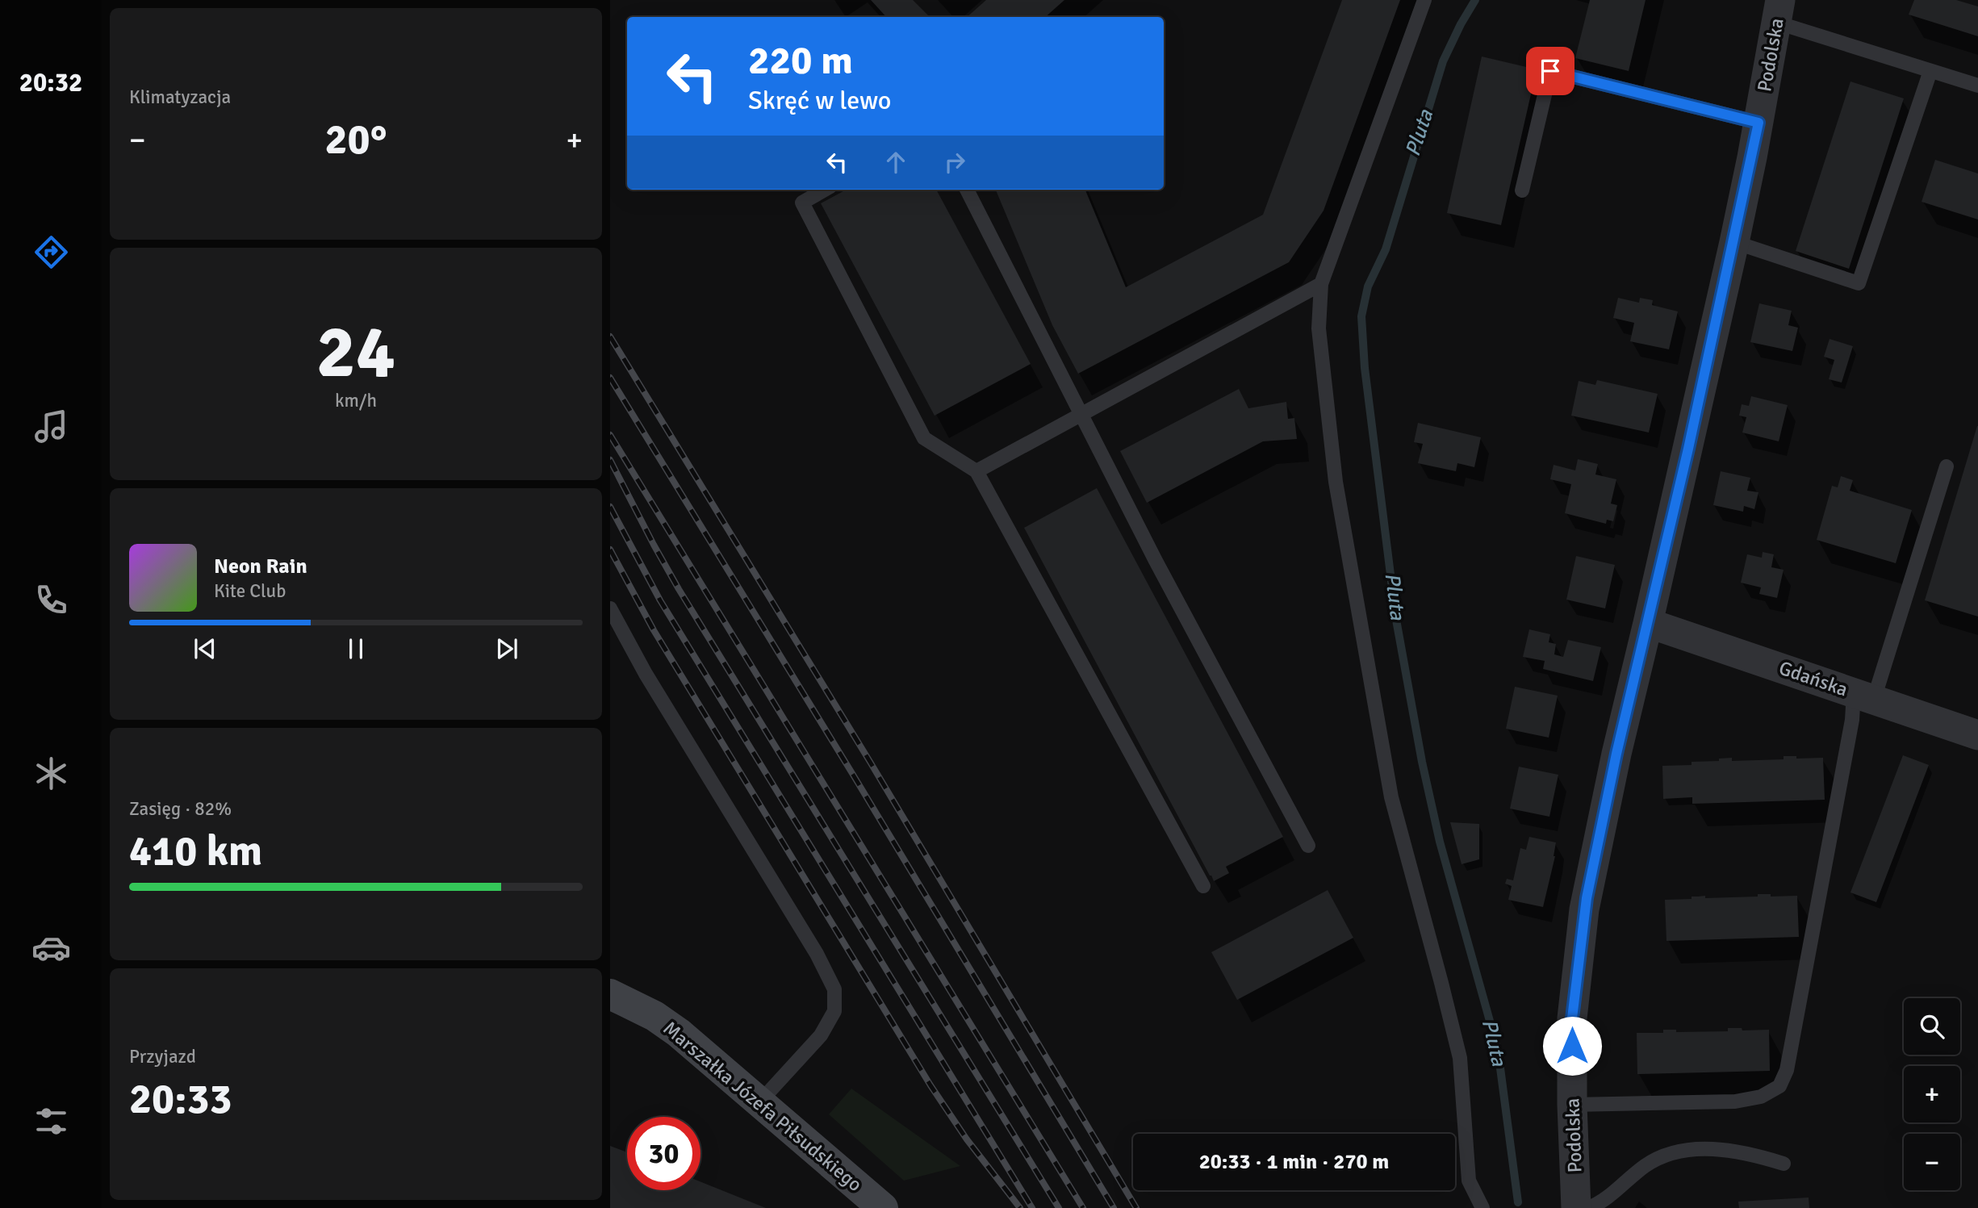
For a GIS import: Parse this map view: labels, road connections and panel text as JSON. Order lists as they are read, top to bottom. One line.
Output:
{"streets":{"main road":["Marszałka Józefa Piłsudskiego"],"street":["Podolska","Gdańska"]},"crossings":[["Podolska","Gdańska"]],"water":["Pluta"],"page":{"tabs":"20:32","tile":["Klimatyzacja",["24","km/h"],["Zasięg · 82%","410 km"],["Przyjazd","20:33"]],"turn":["220 m","Skręć w lewo"],"heat":["−","20°","+"],"song":["Neon Rain","Kite Club"],"map_buttons":["+","−"],"limit":"30","trip":"20:33 · 1 min · 270 m"}}
